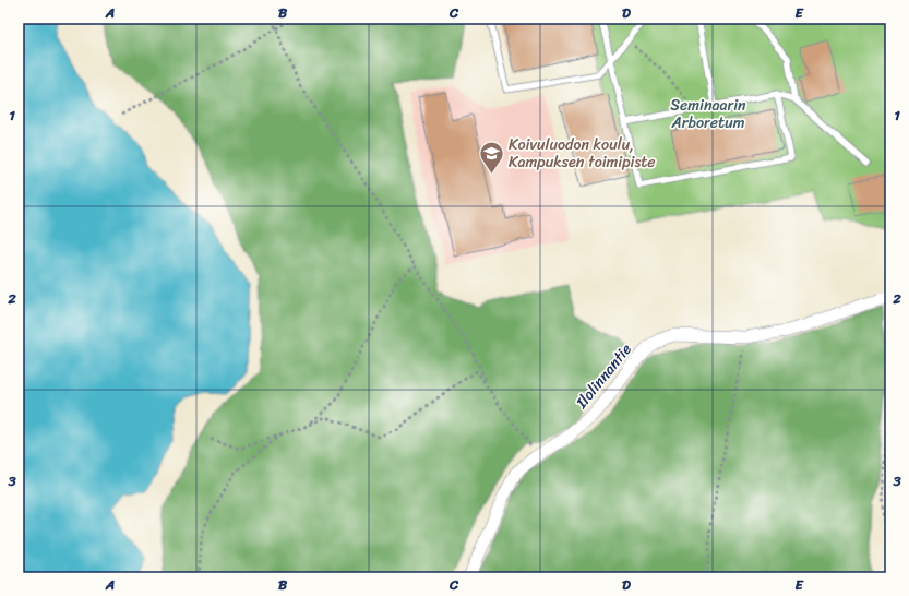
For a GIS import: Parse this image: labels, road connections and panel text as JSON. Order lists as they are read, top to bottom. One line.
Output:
{"streets":{"street":["Ilolinnantie"]},"parks":["Seminaarin Arboretum"],"places":{"school or university":["Koivuluodon koulu, Kampuksen toimipiste"]},"grid":{"columns":["A","B","C","D","E"],"rows":["1","2","3"]}}
